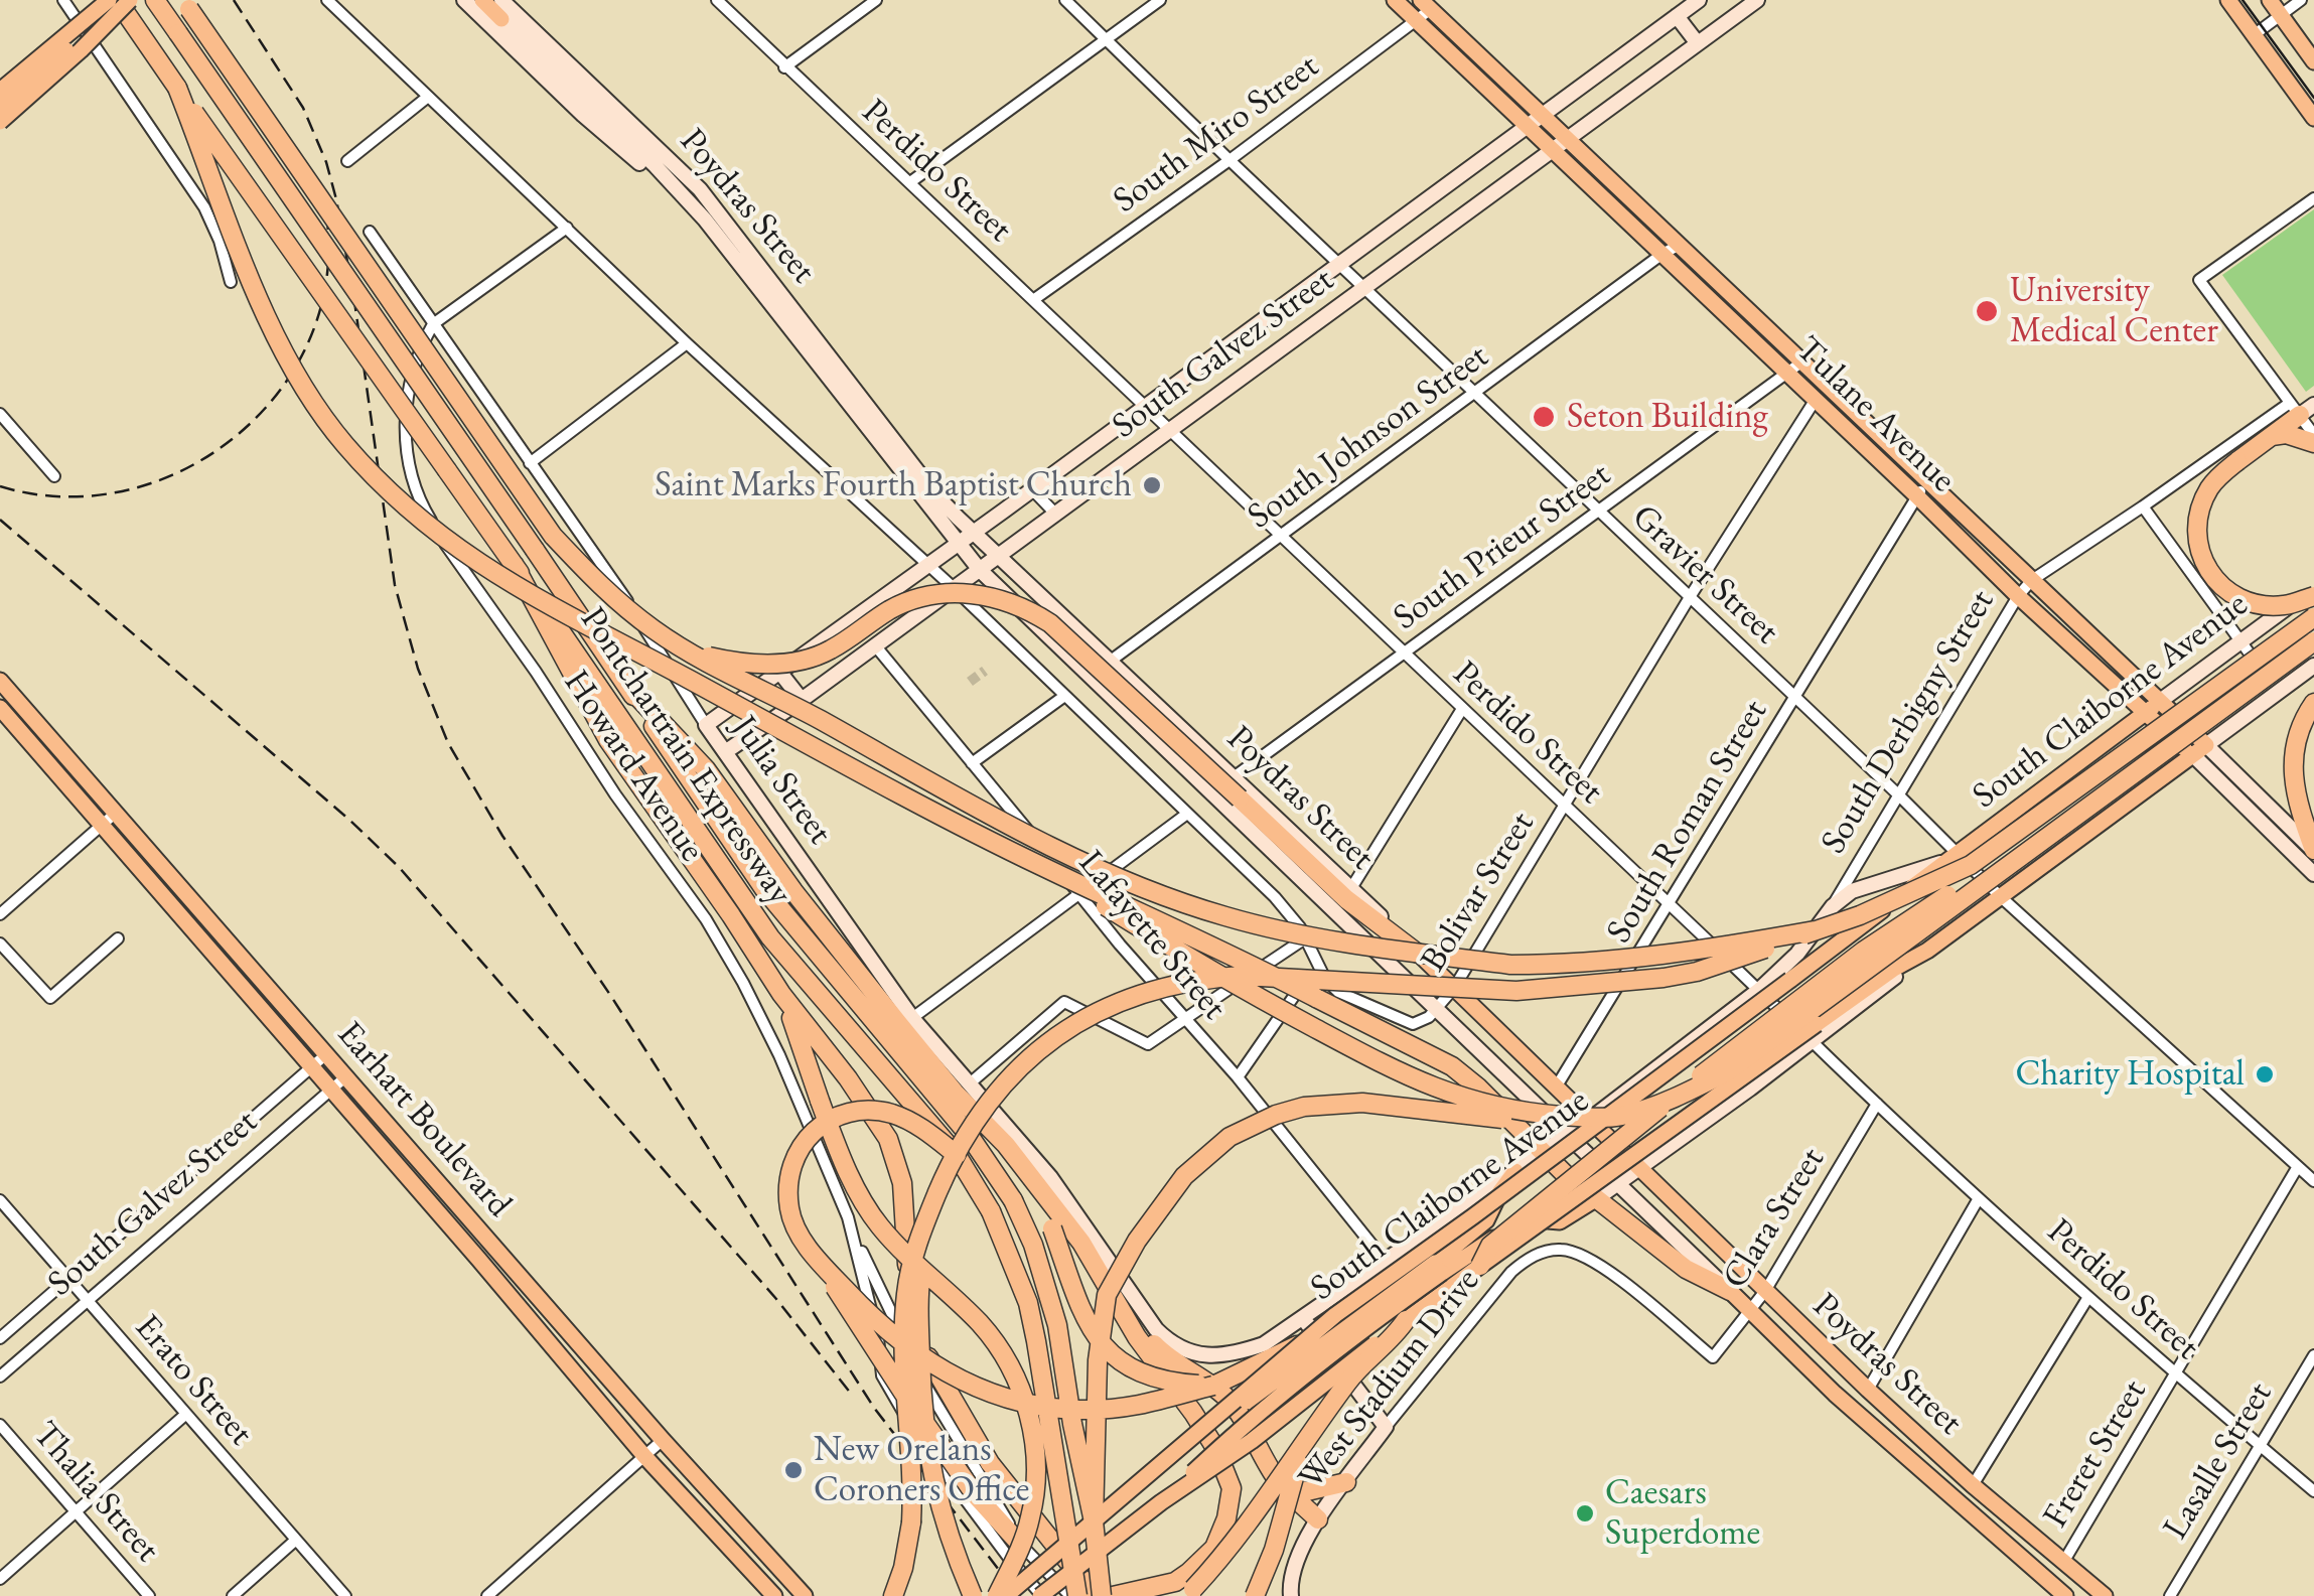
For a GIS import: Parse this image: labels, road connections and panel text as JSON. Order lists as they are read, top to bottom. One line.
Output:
{"streets":{"highway":["Pontchartrain Expressway"],"main road":["Poydras Street","Tulane Avenue","South Claiborne Avenue","Earhart Boulevard"],"street":["South Miro Street","Perdido Street","South Galvez Street","South Johnson Street","South Prieur Street","Gravier Street","South Derbigny Street","Howard Avenue","Julia Street","South Roman Street","Bolivar Street","Lafayette Street","Clara Street","West Stadium Drive","Erato Street","Freret Street","Lasalle Street","Thalia Street"]},"crossings":[["South Miro Street","Perdido Street"],["South Miro Street","Tulane Avenue"],["South Miro Street","Gravier Street"],["Perdido Street","South Galvez Street"],["Perdido Street","South Johnson Street"],["Perdido Street","South Prieur Street"],["Perdido Street","South Claiborne Avenue"],["Perdido Street","South Roman Street"],["Perdido Street","Bolivar Street"],["Perdido Street","Clara Street"],["Perdido Street","Freret Street"],["Perdido Street","Lasalle Street"],["Poydras Street","South Galvez Street"],["Poydras Street","South Johnson Street"],["Poydras Street","South Prieur Street"],["Poydras Street","South Claiborne Avenue"],["Poydras Street","South Roman Street"],["Poydras Street","Bolivar Street"],["Poydras Street","Clara Street"],["Poydras Street","Freret Street"],["South Galvez Street","Tulane Avenue"],["South Galvez Street","Gravier Street"],["South Galvez Street","Julia Street"],["South Galvez Street","Lafayette Street"],["South Galvez Street","Earhart Boulevard"],["South Galvez Street","Erato Street"],["Tulane Avenue","South Johnson Street"],["Tulane Avenue","South Prieur Street"],["Tulane Avenue","South Claiborne Avenue"],["Tulane Avenue","South Derbigny Street"],["Tulane Avenue","South Roman Street"],["Tulane Avenue","Bolivar Street"],["South Johnson Street","Gravier Street"],["South Prieur Street","Gravier Street"],["Gravier Street","South Claiborne Avenue"],["Gravier Street","South Derbigny Street"],["Gravier Street","South Roman Street"],["Gravier Street","Bolivar Street"],["Gravier Street","Freret Street"],["South Claiborne Avenue","South Derbigny Street"],["South Claiborne Avenue","Julia Street"],["South Claiborne Avenue","Lafayette Street"],["Pontchartrain Expressway","Howard Avenue"],["Howard Avenue","Julia Street"],["Clara Street","West Stadium Drive"]],"places":["University Medical Center","Seton Building","Saint Marks Fourth Baptist Church","Charity Hospital","New Orelans Coroners Office","Caesars Superdome"]}
